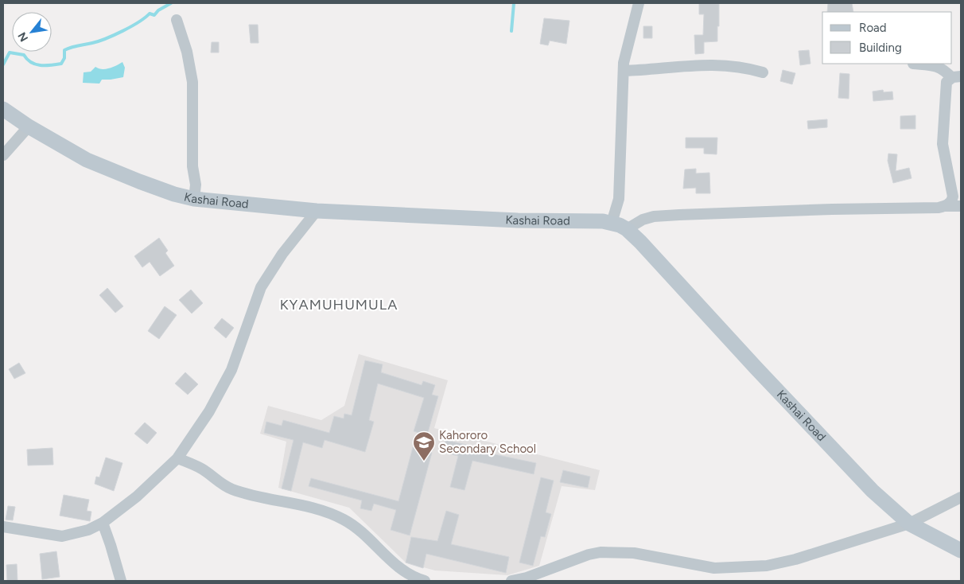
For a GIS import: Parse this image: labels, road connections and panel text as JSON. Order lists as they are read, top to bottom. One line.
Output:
{"streets":{"street":["Kashai Road"]},"districts":["KYAMUHUMULA"],"places":{"school or university":["Kahororo Secondary School"]},"legend":["Road","Building"],"north":"bottom left"}
